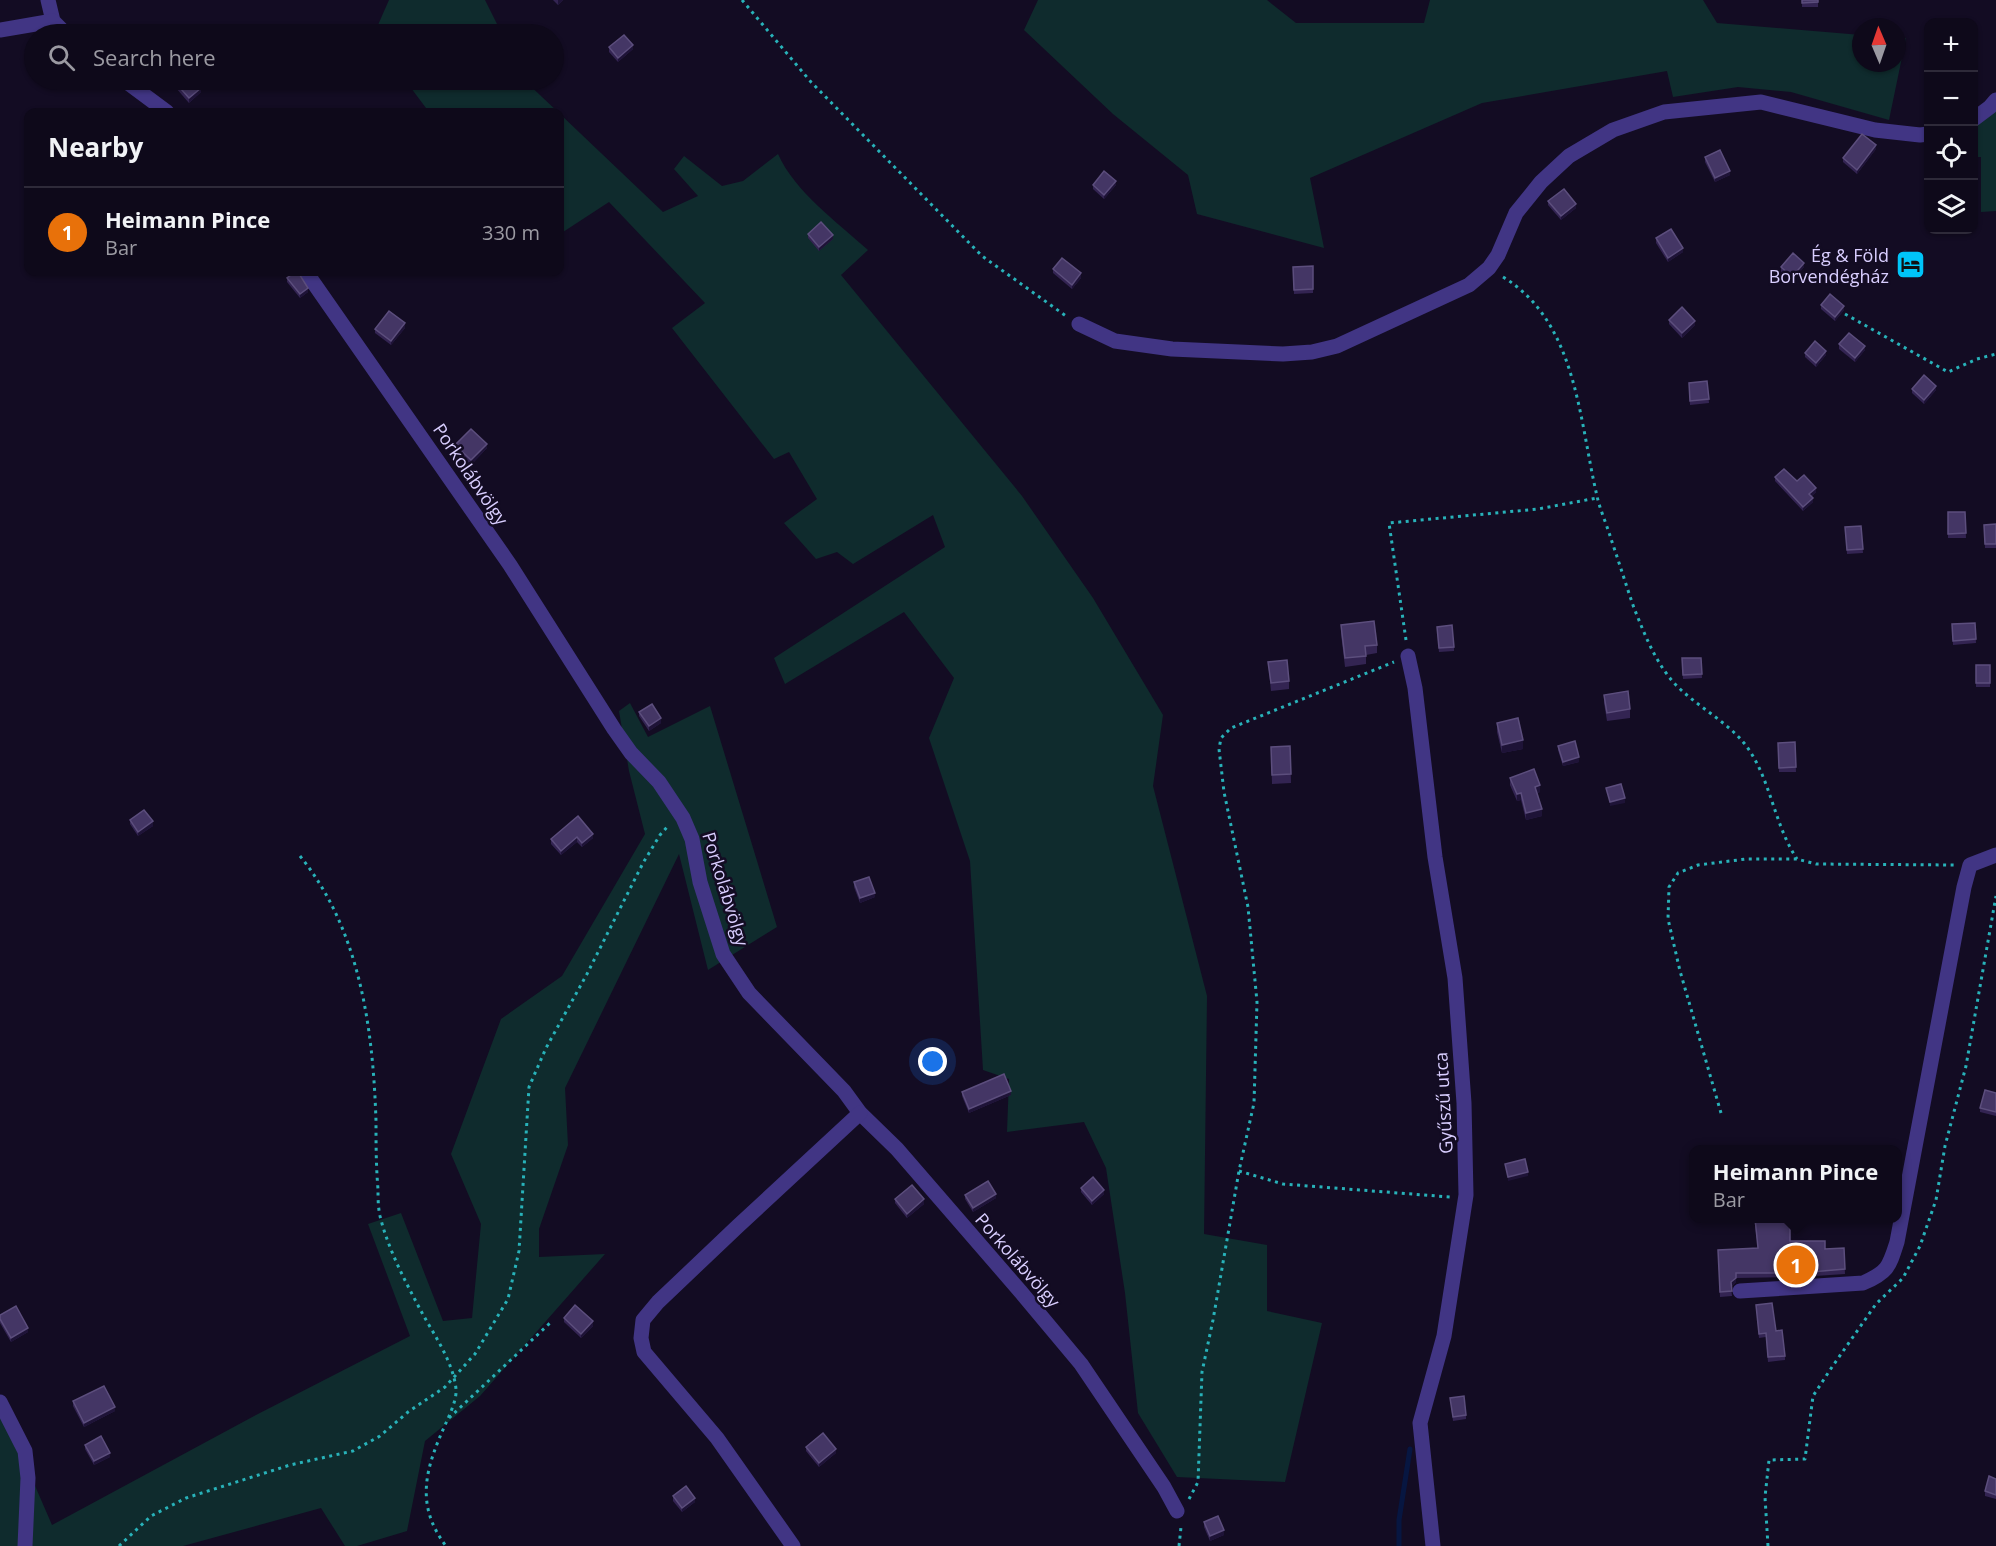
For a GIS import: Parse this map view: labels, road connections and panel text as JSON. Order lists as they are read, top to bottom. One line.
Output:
{"streets":{"street":["Porkolábvölgy","Gyűszű utca"]},"places":{"hotel":["Ég & Föld Borvendégház"]},"north":"top","page":{"map_buttons":["+","−"],"search":"Search here","heading":"Nearby","list":[{"mark":"1","name":"Heimann Pince","note":"Bar","value":"330 m"}],"popup":["Heimann Pince","Bar"],"pins":"1"}}
